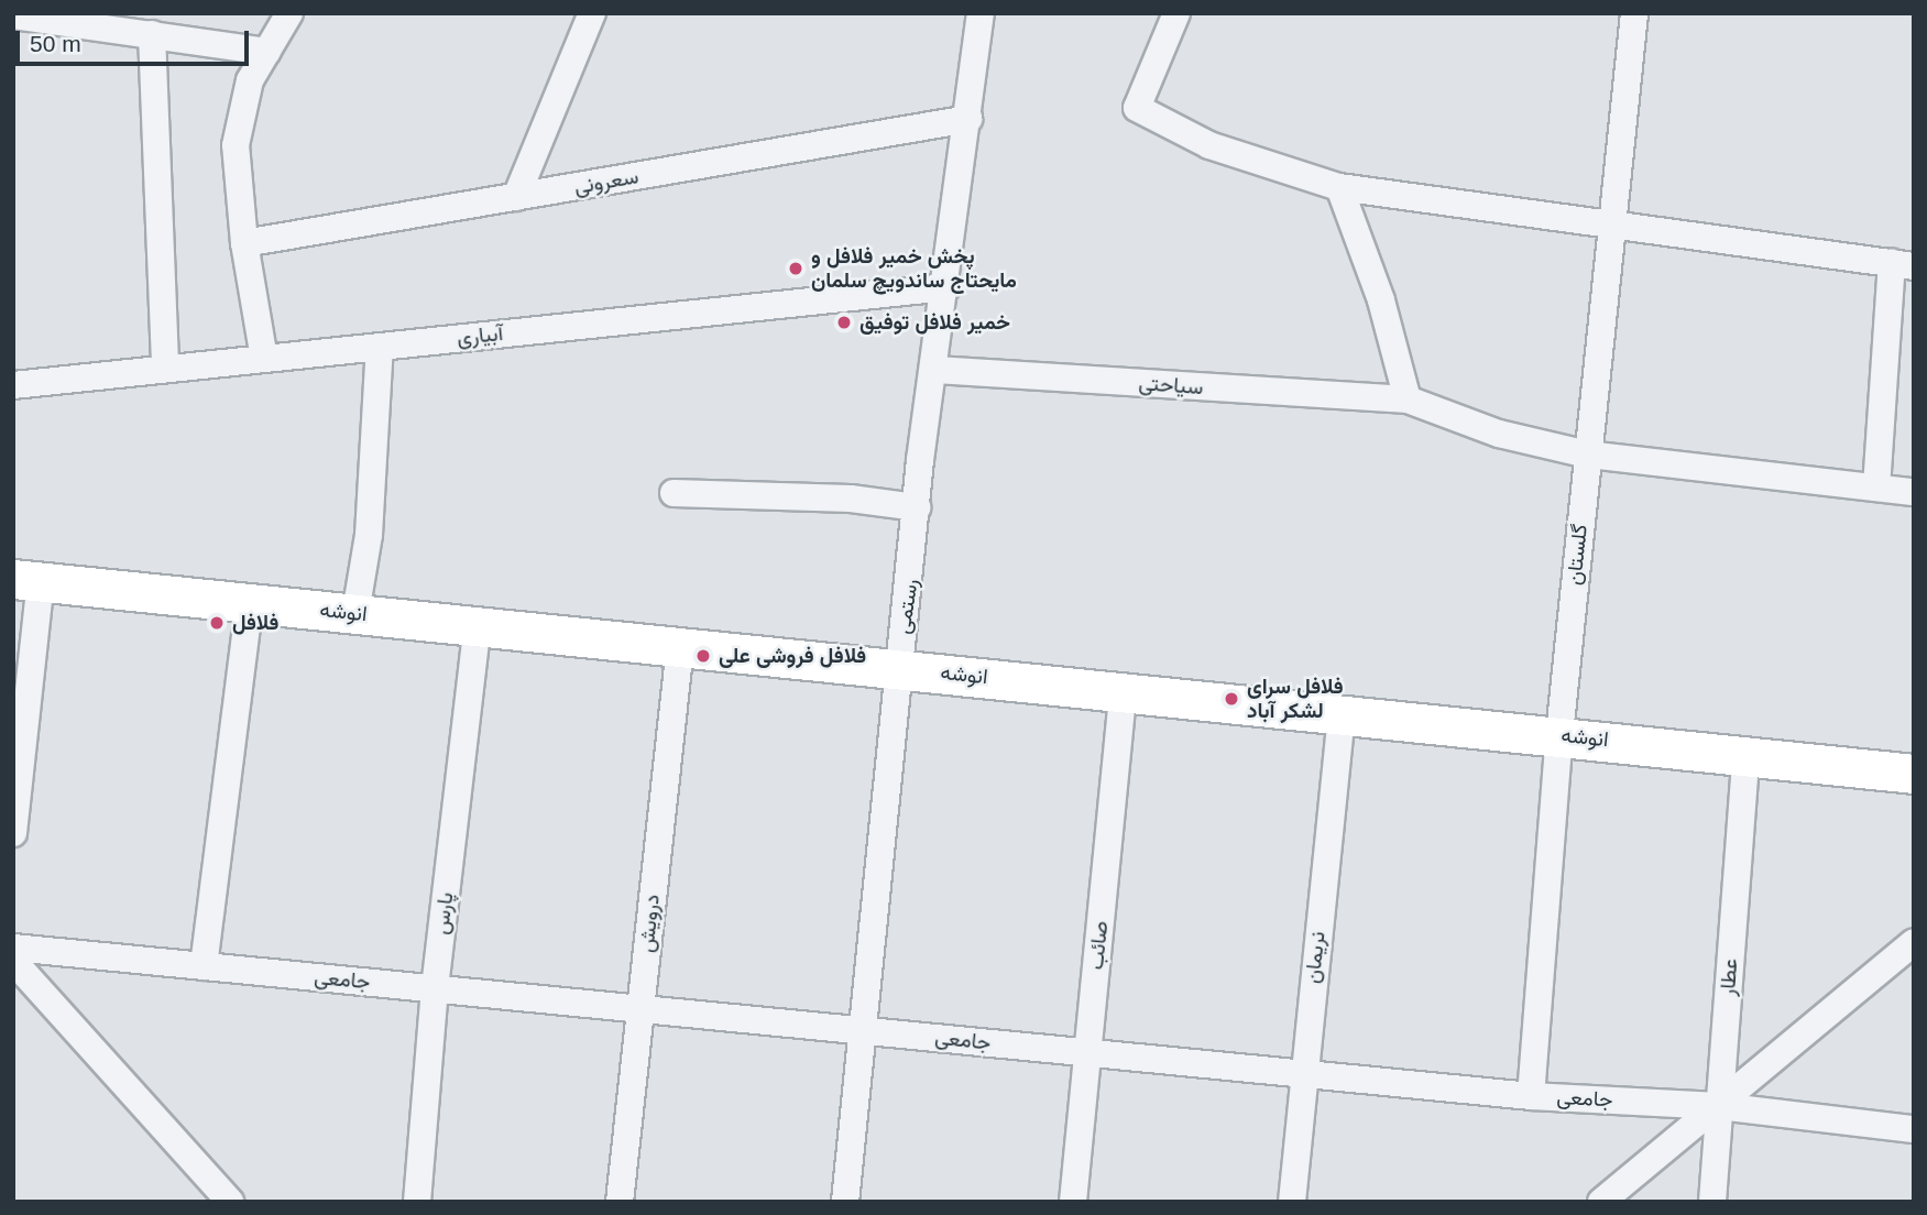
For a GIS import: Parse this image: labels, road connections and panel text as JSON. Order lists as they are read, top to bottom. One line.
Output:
{"streets":{"street":["سعرونی","آبیاری","سیاحتی","گلستان","رستمی","انوشه","پارس","درویش","صائب","نریمان","عطار","جامعی"]},"crossings":[["سعرونی","رستمی"],["آبیاری","رستمی"],["سیاحتی","گلستان"],["سیاحتی","رستمی"],["گلستان","انوشه"],["گلستان","جامعی"],["رستمی","انوشه"],["رستمی","جامعی"],["انوشه","پارس"],["انوشه","درویش"],["انوشه","صائب"],["انوشه","نریمان"],["انوشه","عطار"],["پارس","جامعی"],["درویش","جامعی"],["صائب","جامعی"],["نریمان","جامعی"],["عطار","جامعی"]],"places":["پخش خمیر فلافل و مایحتاج ساندویچ سلمان","خمیر فلافل توفیق","فلافل","فلافل فروشی علی","فلافل سرای لشکر آباد"],"scale_bar":"50 m"}
